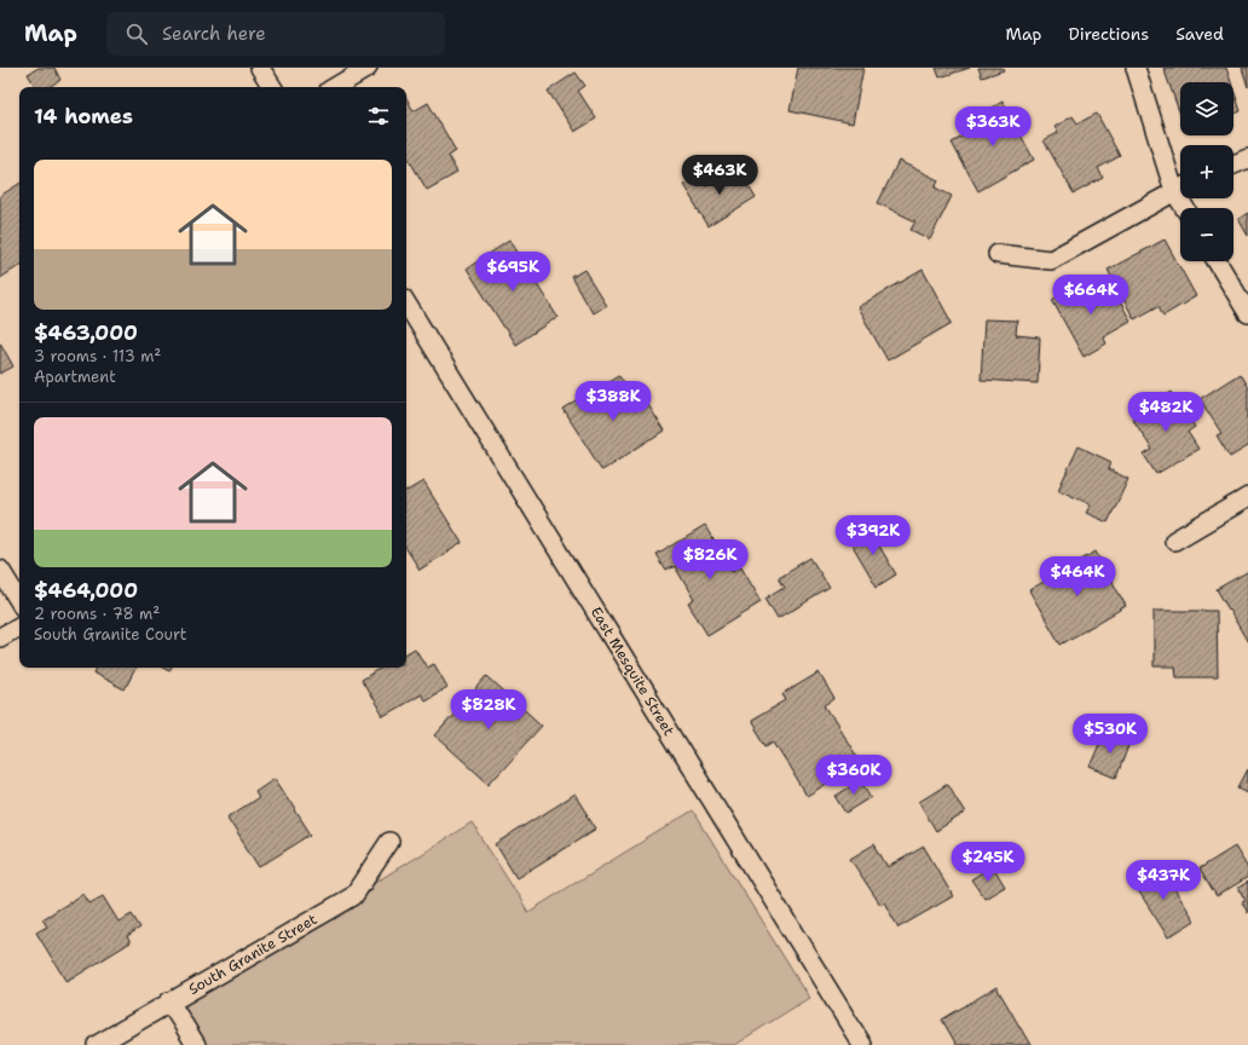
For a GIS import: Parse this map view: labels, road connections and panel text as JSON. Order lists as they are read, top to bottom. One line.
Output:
{"streets":{"street":["East Mesquite Street","South Granite Street"]},"page":{"header":"Map","search":"Search here","nav":["Map","Directions","Saved"],"map_buttons":["+","−"],"heading":"14 homes","price":["$363K","$463K","$695K","$664K","$388K","$482K","$392K","$826K","$464K","$828K","$530K","$360K","$245K","$437K"],"list":[{"name":"$463,000","note":"3 rooms · 113 m² · Apartment"},{"name":"$464,000","note":"2 rooms · 78 m² · South Granite Court"}]}}
